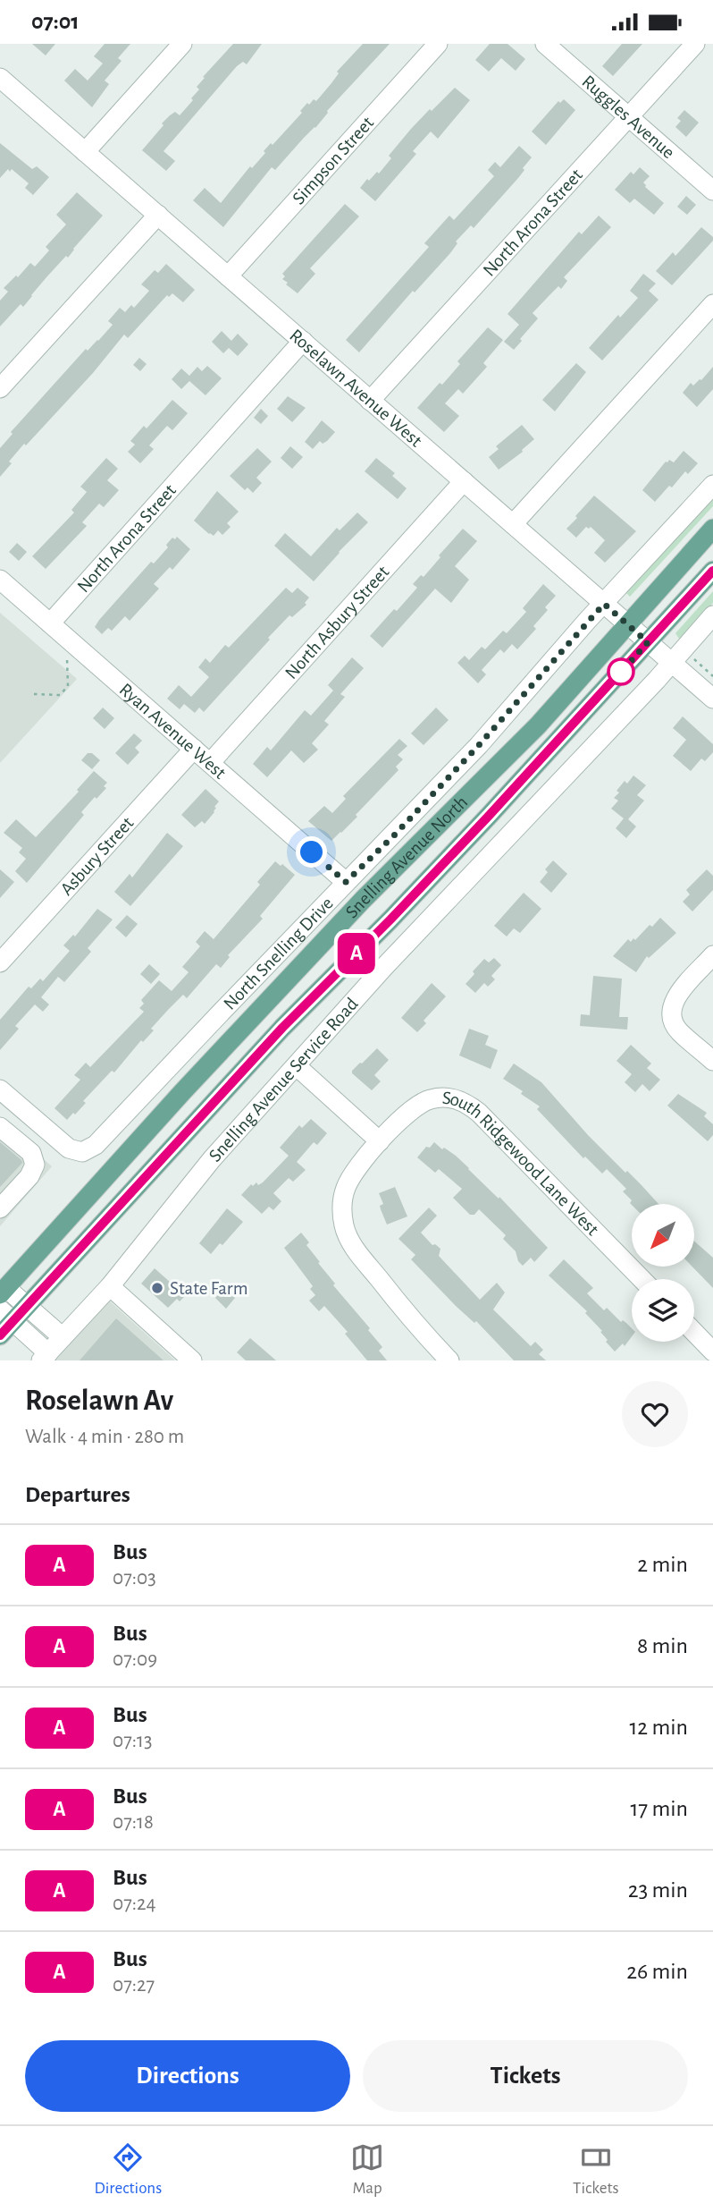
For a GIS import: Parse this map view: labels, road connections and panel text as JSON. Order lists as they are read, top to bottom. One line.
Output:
{"streets":{"main road":["Snelling Avenue North"],"street":["Ruggles Avenue","Simpson Street","North Arona Street","Roselawn Avenue West","North Asbury Street","Ryan Avenue West","Asbury Street","North Snelling Drive","Snelling Avenue Service Road","South Ridgewood Lane West"]},"crossings":[["Ruggles Avenue","North Arona Street"],["Simpson Street","Roselawn Avenue West"],["North Arona Street","Roselawn Avenue West"],["North Arona Street","Ryan Avenue West"],["Roselawn Avenue West","North Asbury Street"],["Roselawn Avenue West","Snelling Avenue North"],["Roselawn Avenue West","North Snelling Drive"],["Roselawn Avenue West","Snelling Avenue Service Road"],["North Asbury Street","Ryan Avenue West"],["Ryan Avenue West","Asbury Street"],["Ryan Avenue West","North Snelling Drive"]],"places":["State Farm"],"lines":["bus line A"],"north":"bottom left","page":{"status":"07:01","on_map":"A","heading":[["Roselawn Av","Walk · 4 min · 280 m"],"Departures"],"list":[{"mark":"A","name":"Bus","note":"07:03","value":"2 min"},{"mark":"A","name":"Bus","note":"07:09","value":"8 min"},{"mark":"A","name":"Bus","note":"07:13","value":"12 min"},{"mark":"A","name":"Bus","note":"07:18","value":"17 min"},{"mark":"A","name":"Bus","note":"07:24","value":"23 min"},{"mark":"A","name":"Bus","note":"07:27","value":"26 min"}],"buttons":["Directions","Tickets"],"tabs":["Directions","Map","Tickets"]}}
